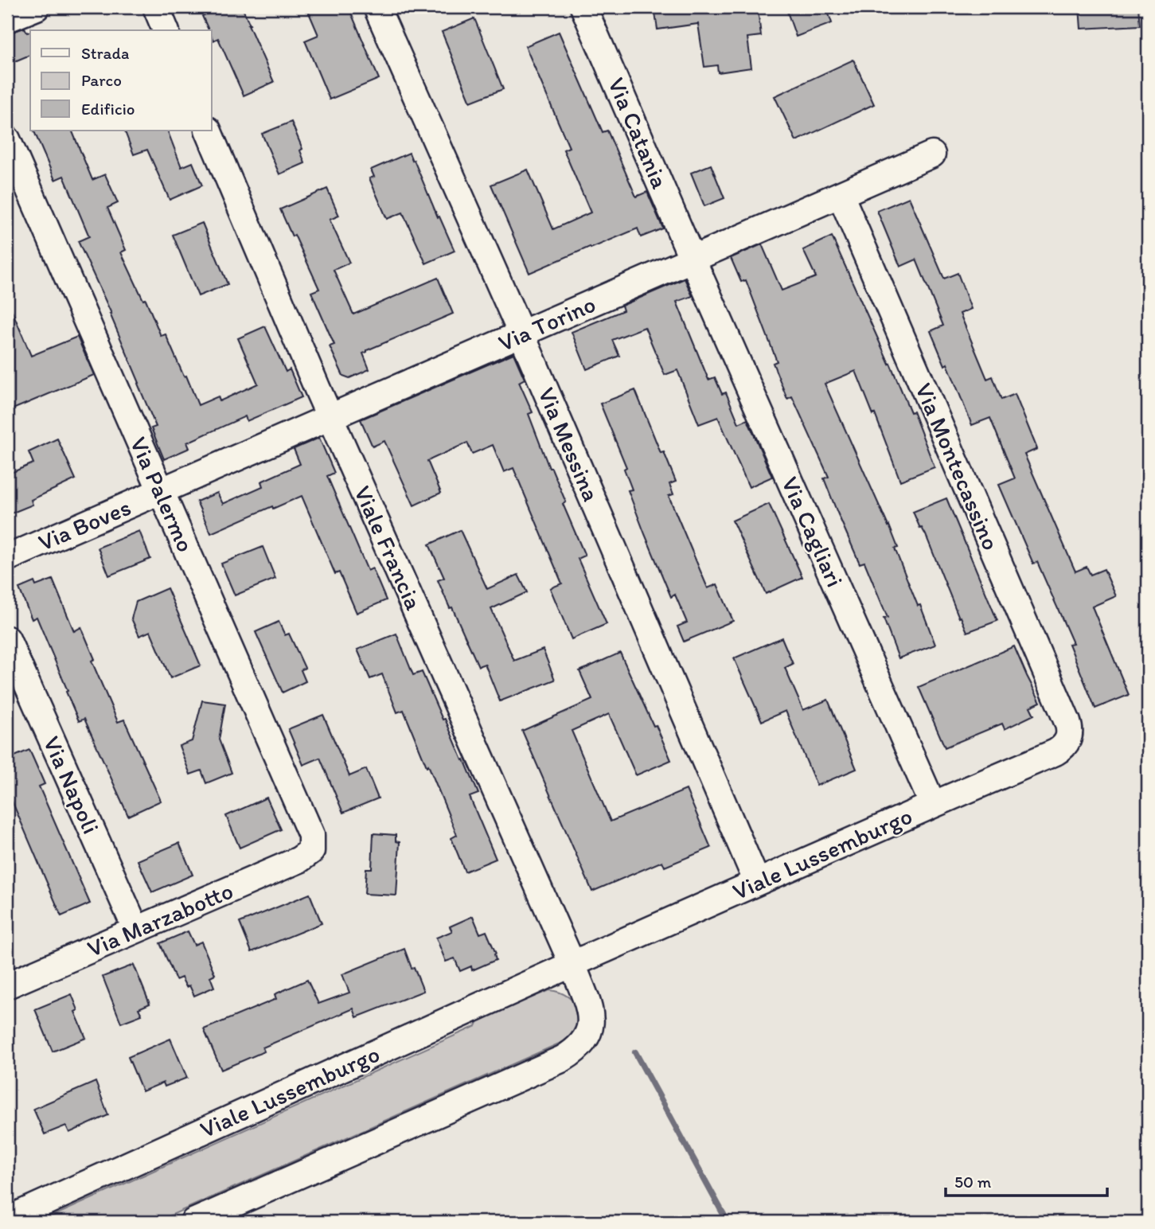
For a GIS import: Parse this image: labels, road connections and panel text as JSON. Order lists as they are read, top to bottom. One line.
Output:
{"streets":{"street":["Via Catania","Via Torino","Via Messina","Via Montecassino","Via Palermo","Via Boves","Via Cagliari","Viale Francia","Via Napoli","Viale Lussemburgo","Via Marzabotto"]},"crossings":[["Via Catania","Via Torino"],["Via Catania","Via Cagliari"],["Via Torino","Via Messina"],["Via Torino","Via Montecassino"],["Via Torino","Via Palermo"],["Via Torino","Via Boves"],["Via Torino","Via Cagliari"],["Via Torino","Viale Francia"],["Via Messina","Viale Lussemburgo"],["Via Montecassino","Viale Lussemburgo"],["Via Palermo","Via Boves"],["Via Palermo","Via Marzabotto"],["Via Cagliari","Viale Lussemburgo"],["Viale Francia","Viale Lussemburgo"],["Via Napoli","Via Marzabotto"]],"legend":["Strada","Parco","Edificio"],"scale_bar":"50 m"}
